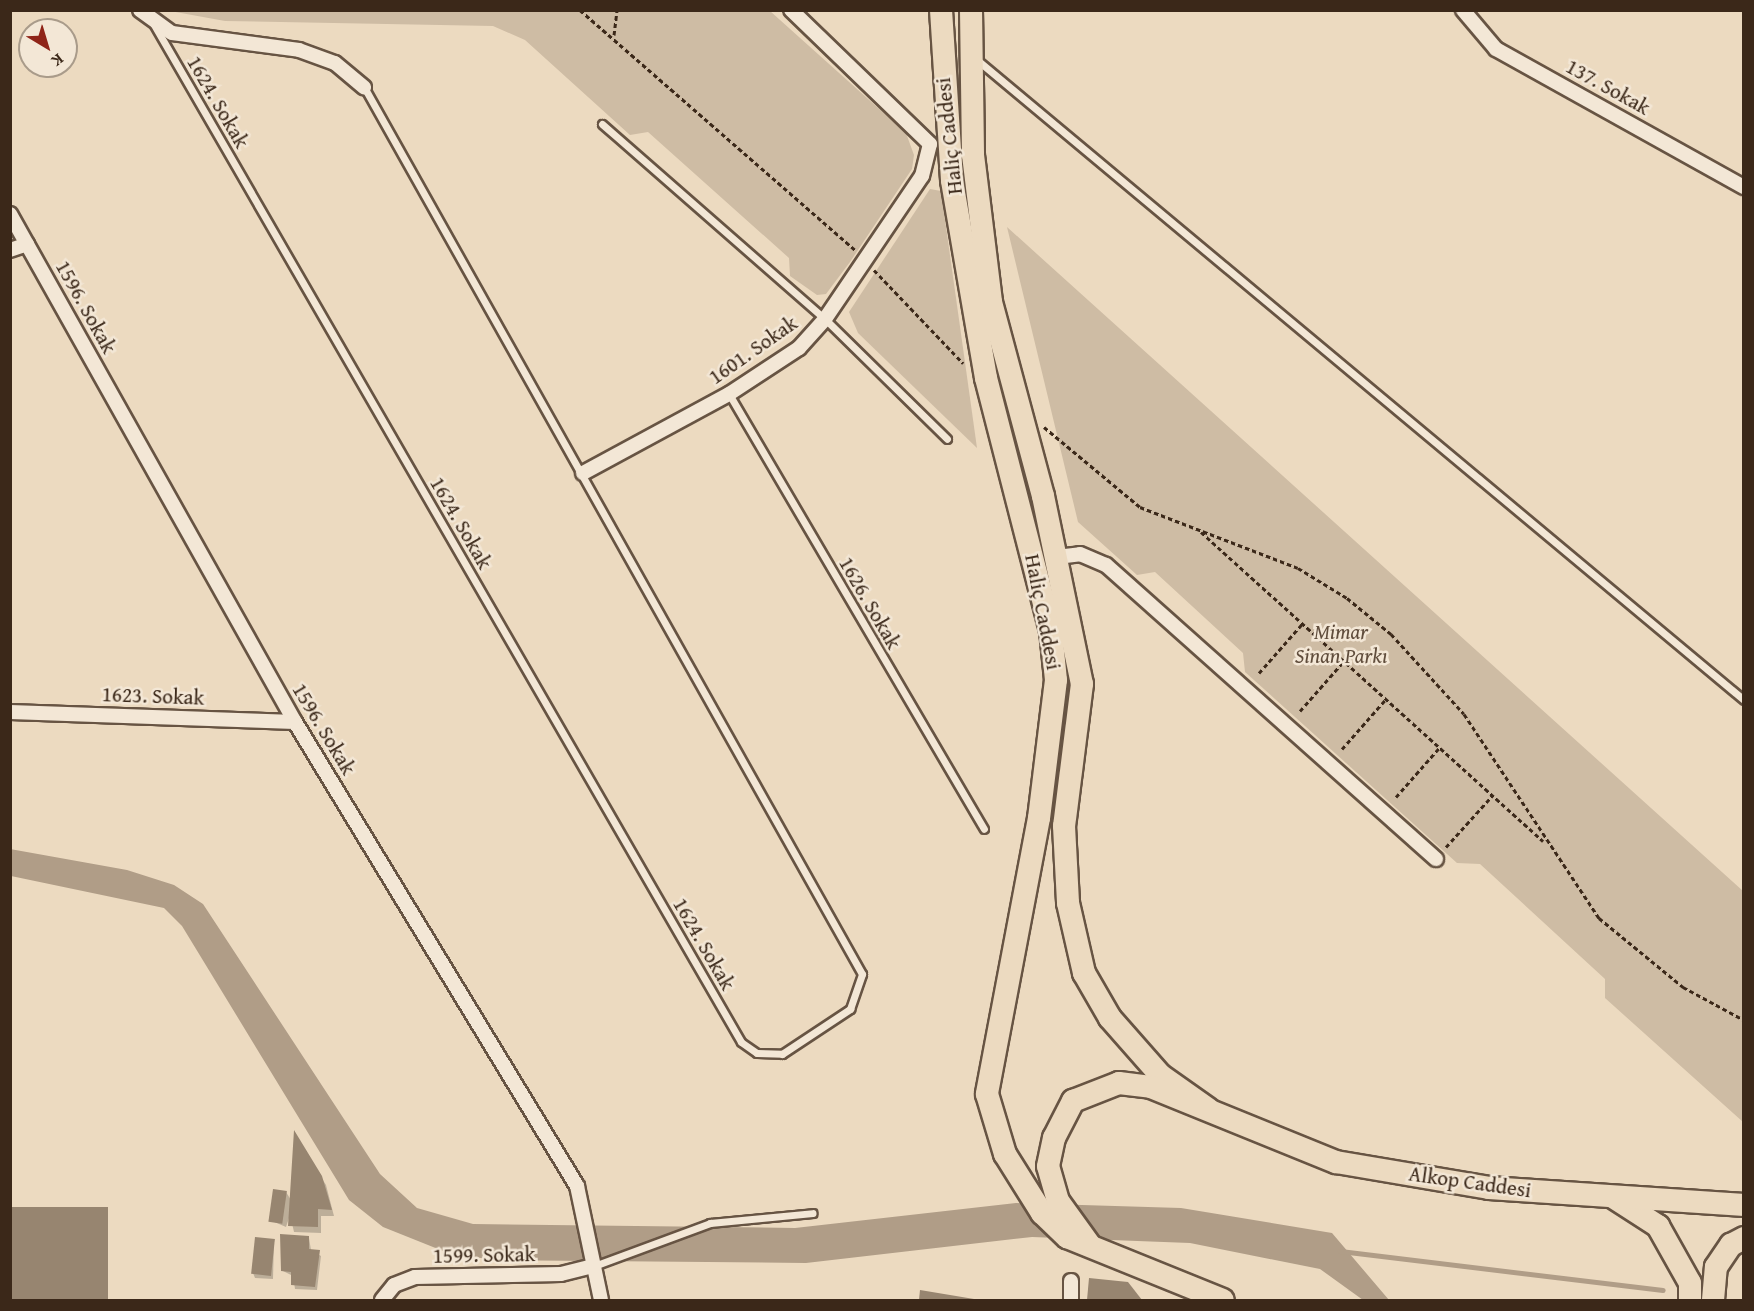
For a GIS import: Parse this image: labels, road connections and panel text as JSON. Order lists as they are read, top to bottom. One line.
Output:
{"streets":{"main road":["Haliç Caddesi","Alkop Caddesi"],"street":["137. Sokak","1596. Sokak","1601. Sokak","1623. Sokak","1599. Sokak"],"lane":["1624. Sokak","1626. Sokak"]},"crossings":[["1624. Sokak","1601. Sokak"],["Haliç Caddesi","1601. Sokak"],["Haliç Caddesi","Alkop Caddesi"],["1596. Sokak","1623. Sokak"],["1596. Sokak","1599. Sokak"],["1601. Sokak","1626. Sokak"]],"parks":["Mimar Sinan Parkı"],"north":"bottom right"}
